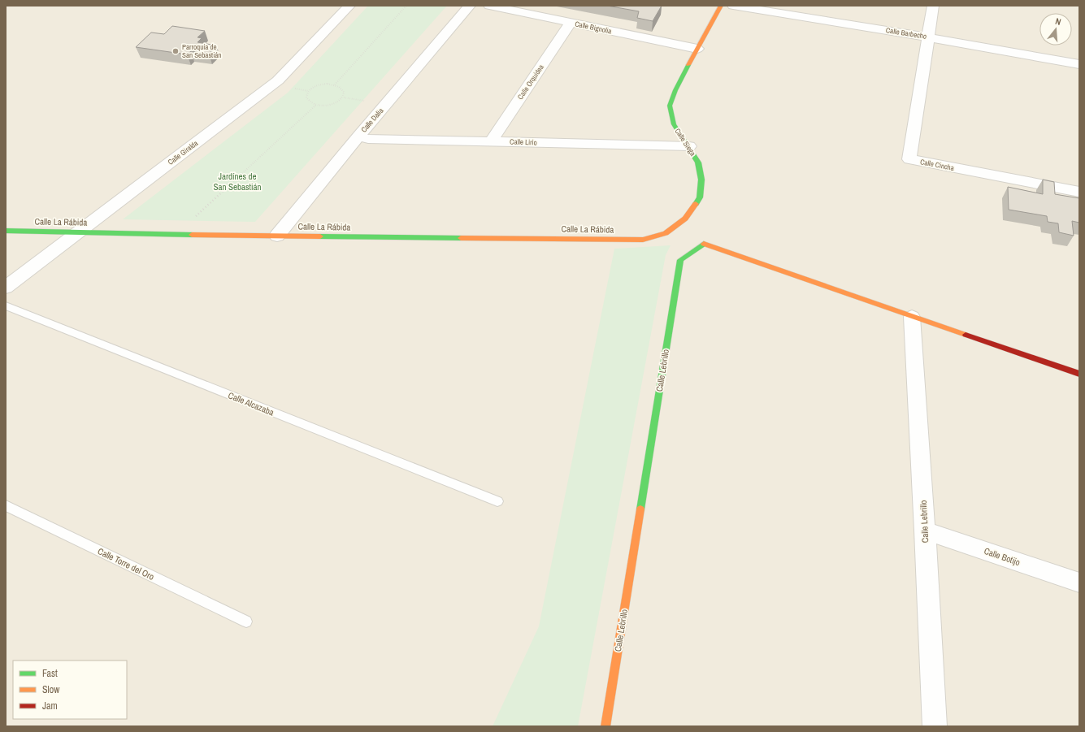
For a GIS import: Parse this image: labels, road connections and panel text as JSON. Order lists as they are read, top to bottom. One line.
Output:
{"streets":{"street":["Calle Bignolia","Calle Barbecho","Calle Orquídea","Calle Dalia","Calle Lirio","Calle Siega","Calle Giralda","Calle Cincha","Calle La Rábida","Calle Lebrillo","Calle Botijo"],"lane":["Calle Alcazaba","Calle Torre del Oro"]},"crossings":[["Calle Bignolia","Calle Orquídea"],["Calle Bignolia","Calle Siega"],["Calle Barbecho","Calle Cincha"],["Calle Orquídea","Calle Lirio"],["Calle Dalia","Calle Lirio"],["Calle Dalia","Calle La Rábida"],["Calle Lirio","Calle Siega"],["Calle Siega","Calle La Rábida"],["Calle Giralda","Calle La Rábida"],["Calle Lebrillo","Calle Botijo"]],"parks":["Jardínes de San Sebastián"],"places":["Parroquía de San Sebastián"],"legend":["Fast","Slow","Jam"],"north":"top"}
